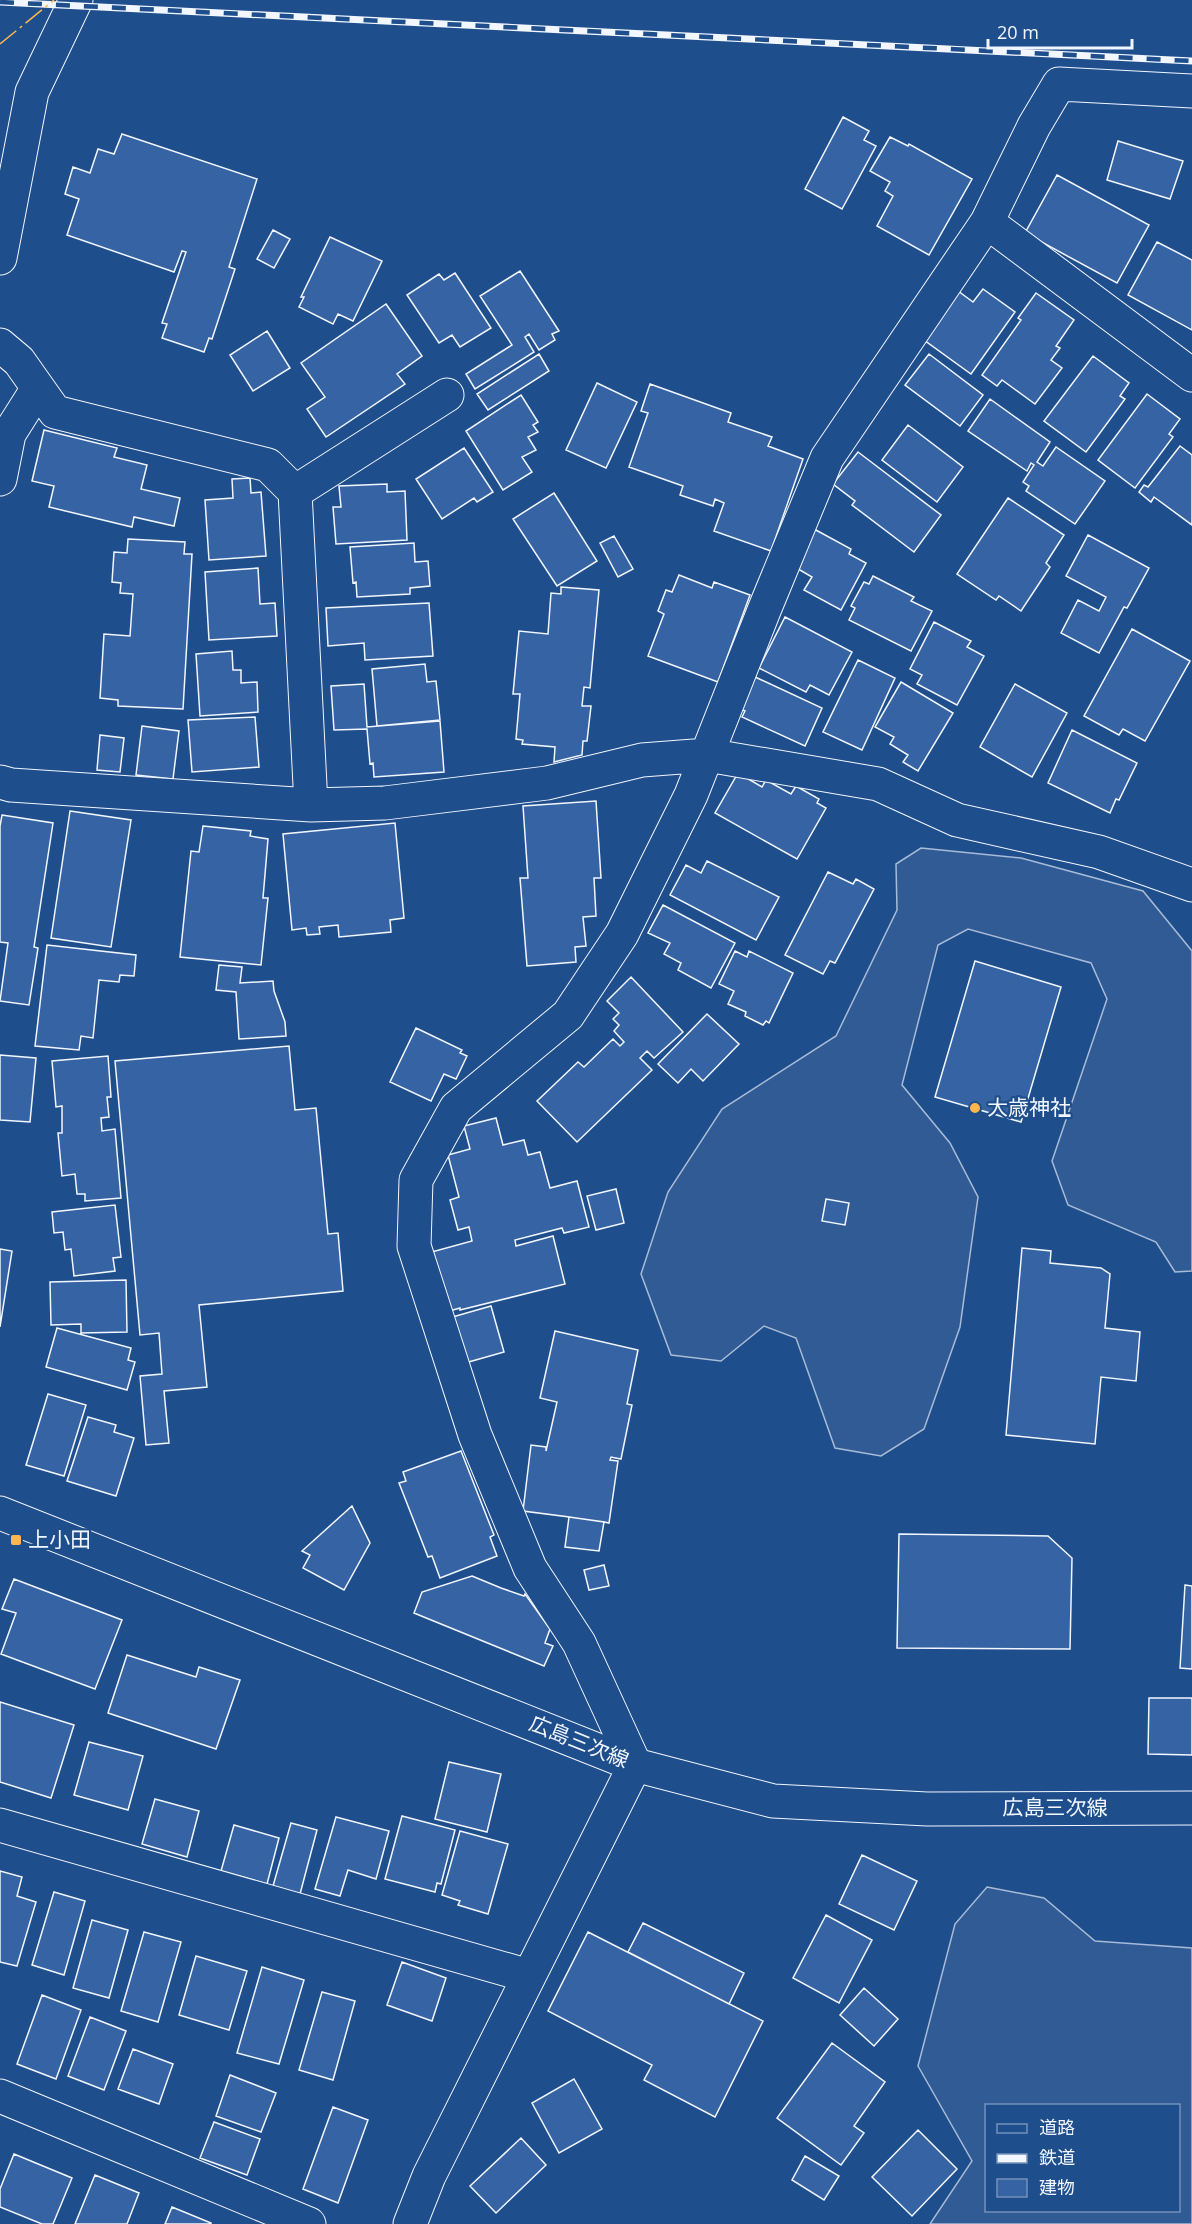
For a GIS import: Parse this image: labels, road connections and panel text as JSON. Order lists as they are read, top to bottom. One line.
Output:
{"streets":{"street":["広島三次線"]},"places":{"other":["大歳神社"],"transit":["上小田"]},"legend":["道路","鉄道","建物"],"scale_bar":"20 m"}
